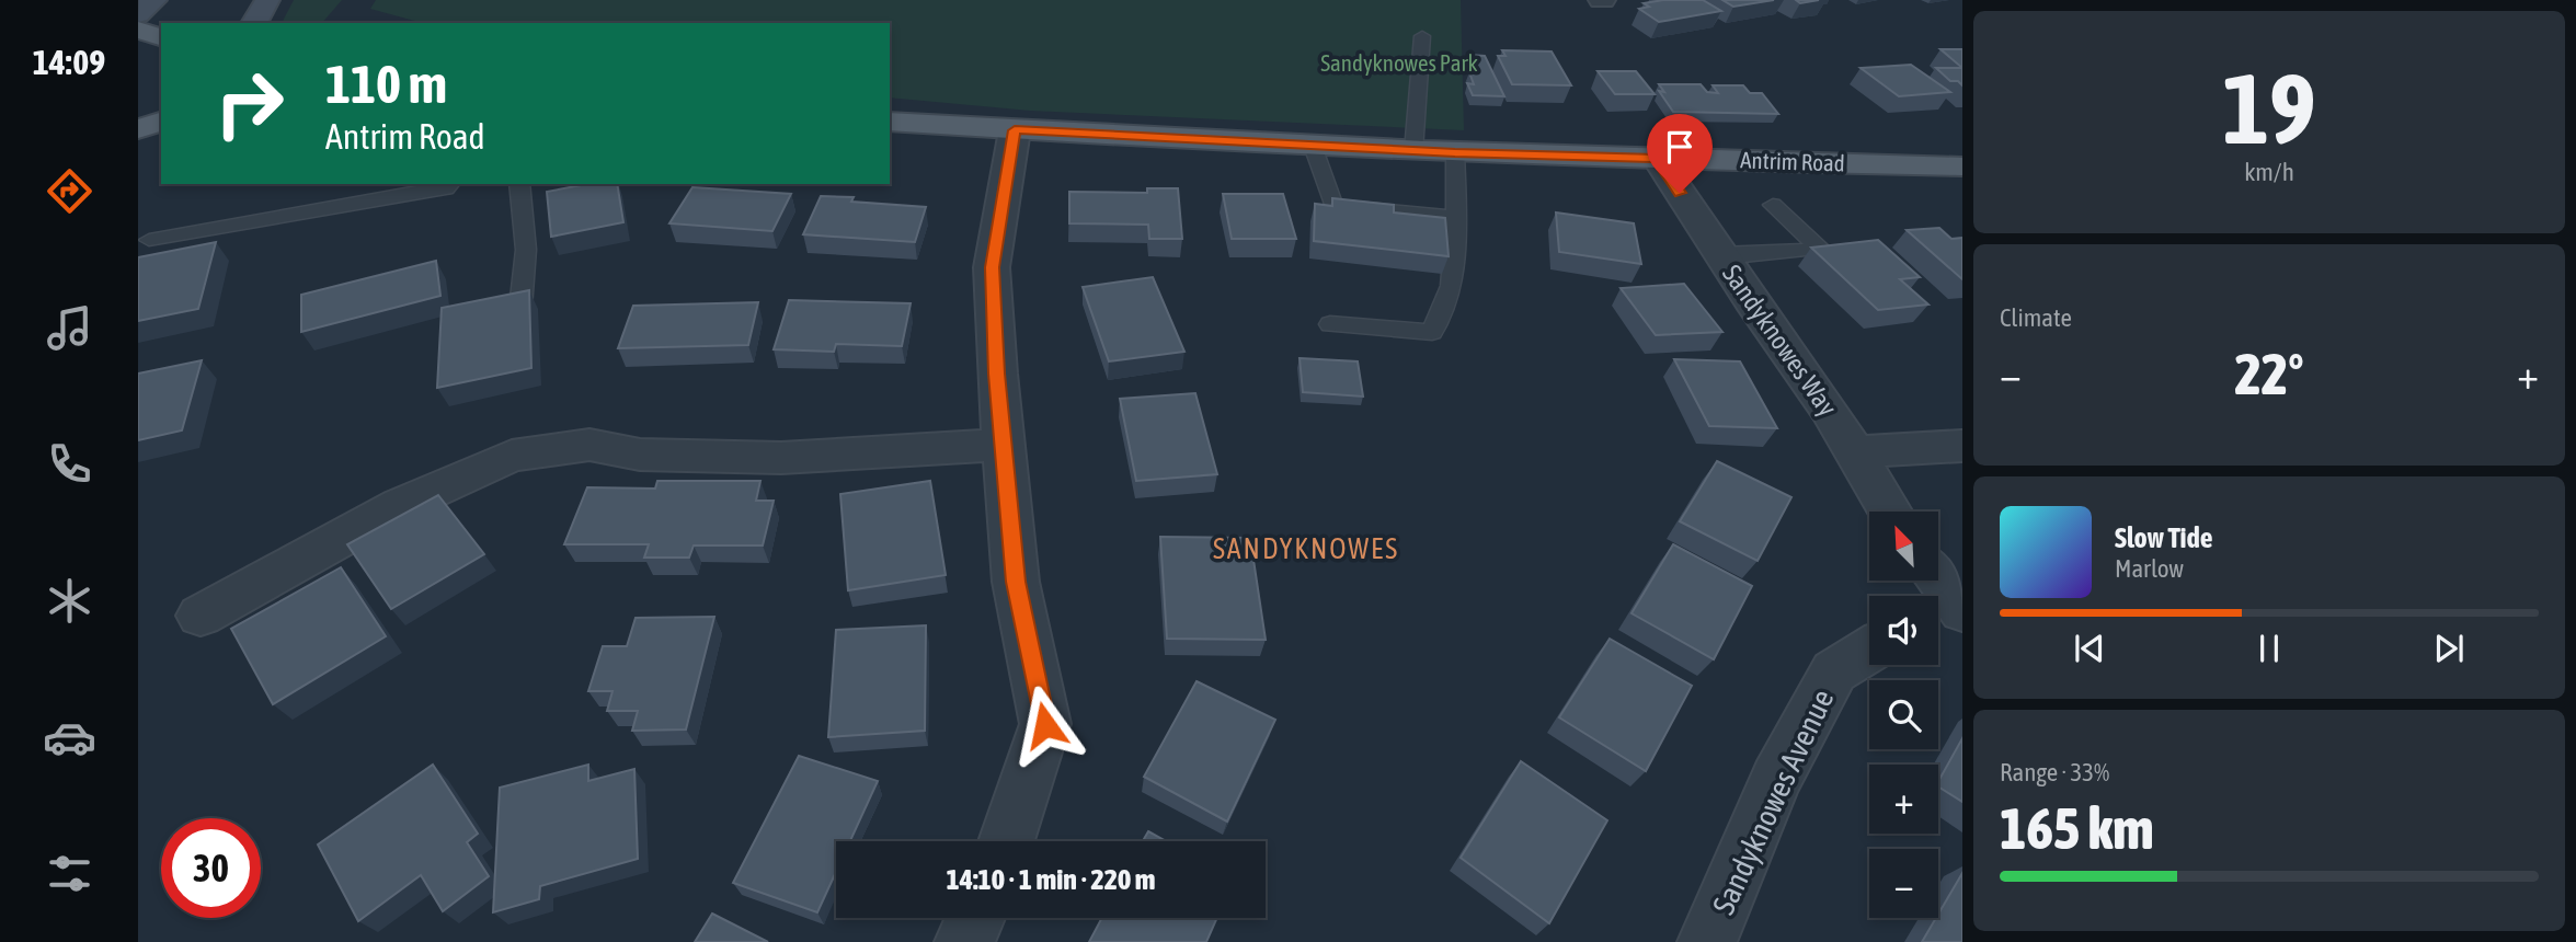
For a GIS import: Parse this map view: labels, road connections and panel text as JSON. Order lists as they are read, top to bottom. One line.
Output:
{"streets":{"main road":["Antrim Road"],"street":["Sandyknowes Way","Sandyknowes Avenue"]},"crossings":[["Antrim Road","Sandyknowes Way"]],"districts":["SANDYKNOWES"],"parks":["Sandyknowes Park"],"north":"top left","page":{"tabs":"14:09","tile":[["19","km/h"],"Climate",["Range · 33%","165 km"]],"turn":["110 m","Antrim Road"],"heat":["−","22°","+"],"song":["Slow Tide","Marlow"],"map_buttons":["+","−"],"limit":"30","trip":"14:10 · 1 min · 220 m"}}
